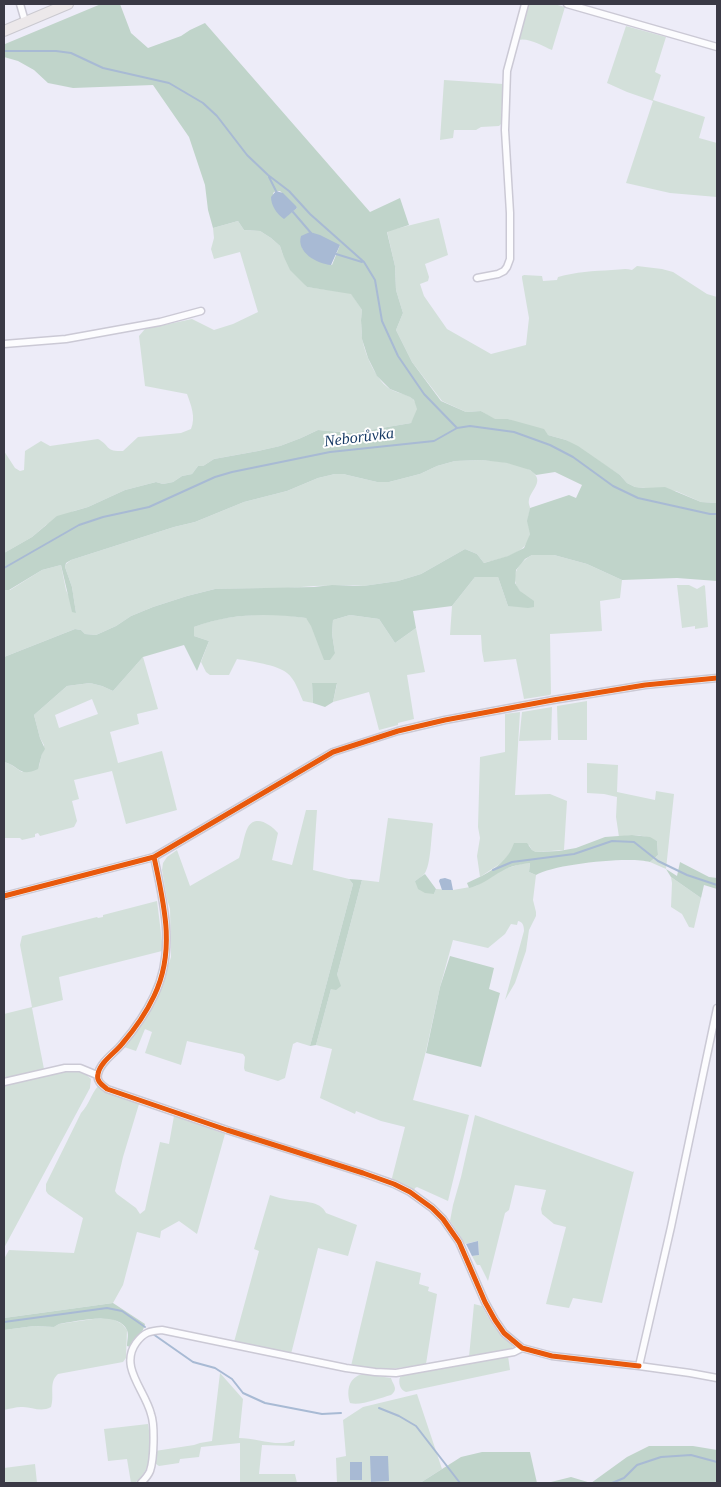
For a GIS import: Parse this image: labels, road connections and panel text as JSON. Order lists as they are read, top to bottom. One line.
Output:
{"water":["Neborůvka"]}
